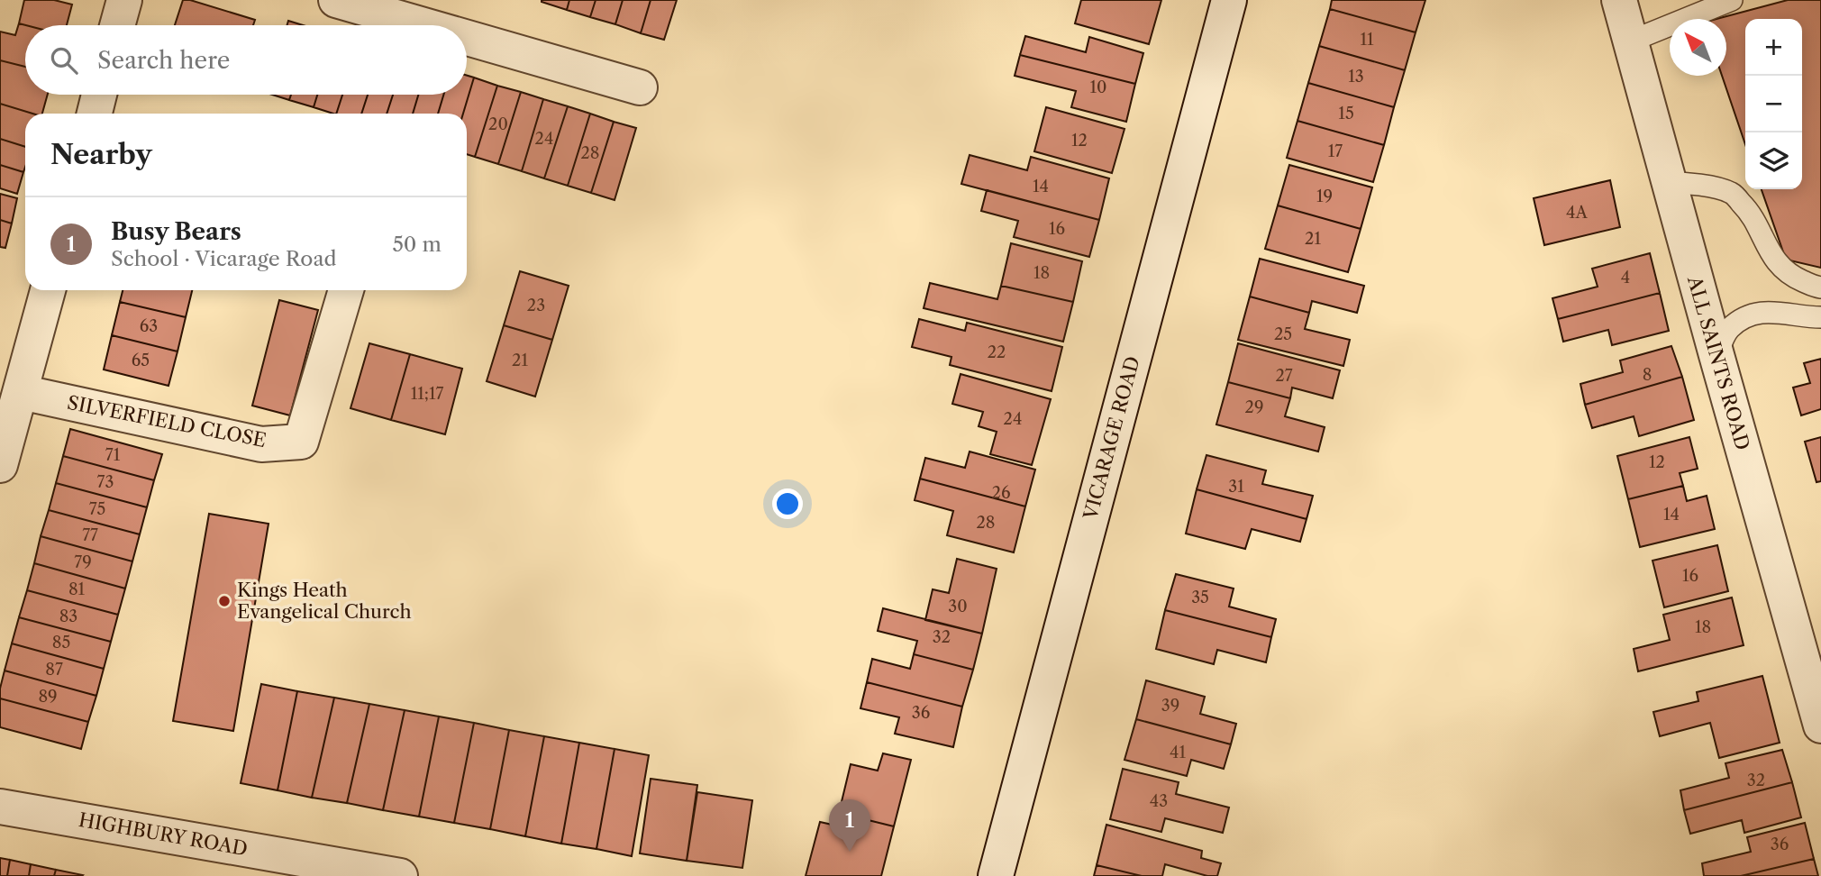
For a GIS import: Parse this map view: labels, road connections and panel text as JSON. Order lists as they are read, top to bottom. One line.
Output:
{"streets":{"street":["ALL SAINTS ROAD","SILVERFIELD CLOSE","VICARAGE ROAD","HIGHBURY ROAD"]},"places":["Kings Heath Evangelical Church"],"house_numbers":["11","13","10","15","20","24","12","17","28","14","19","4A","16","21","18","4","23","63","25","22","65","21","8","27","11;17","29","24","71","12","73","31","26","75","14","28","77","79","16","81","35","30","83","18","32","85","87","89","39","36","41","32","43","36"],"north":"top left","page":{"map_buttons":["+","−"],"search":"Search here","heading":"Nearby","list":[{"mark":"1","name":"Busy Bears","note":"School · Vicarage Road","value":"50 m"}],"pins":"1"}}
